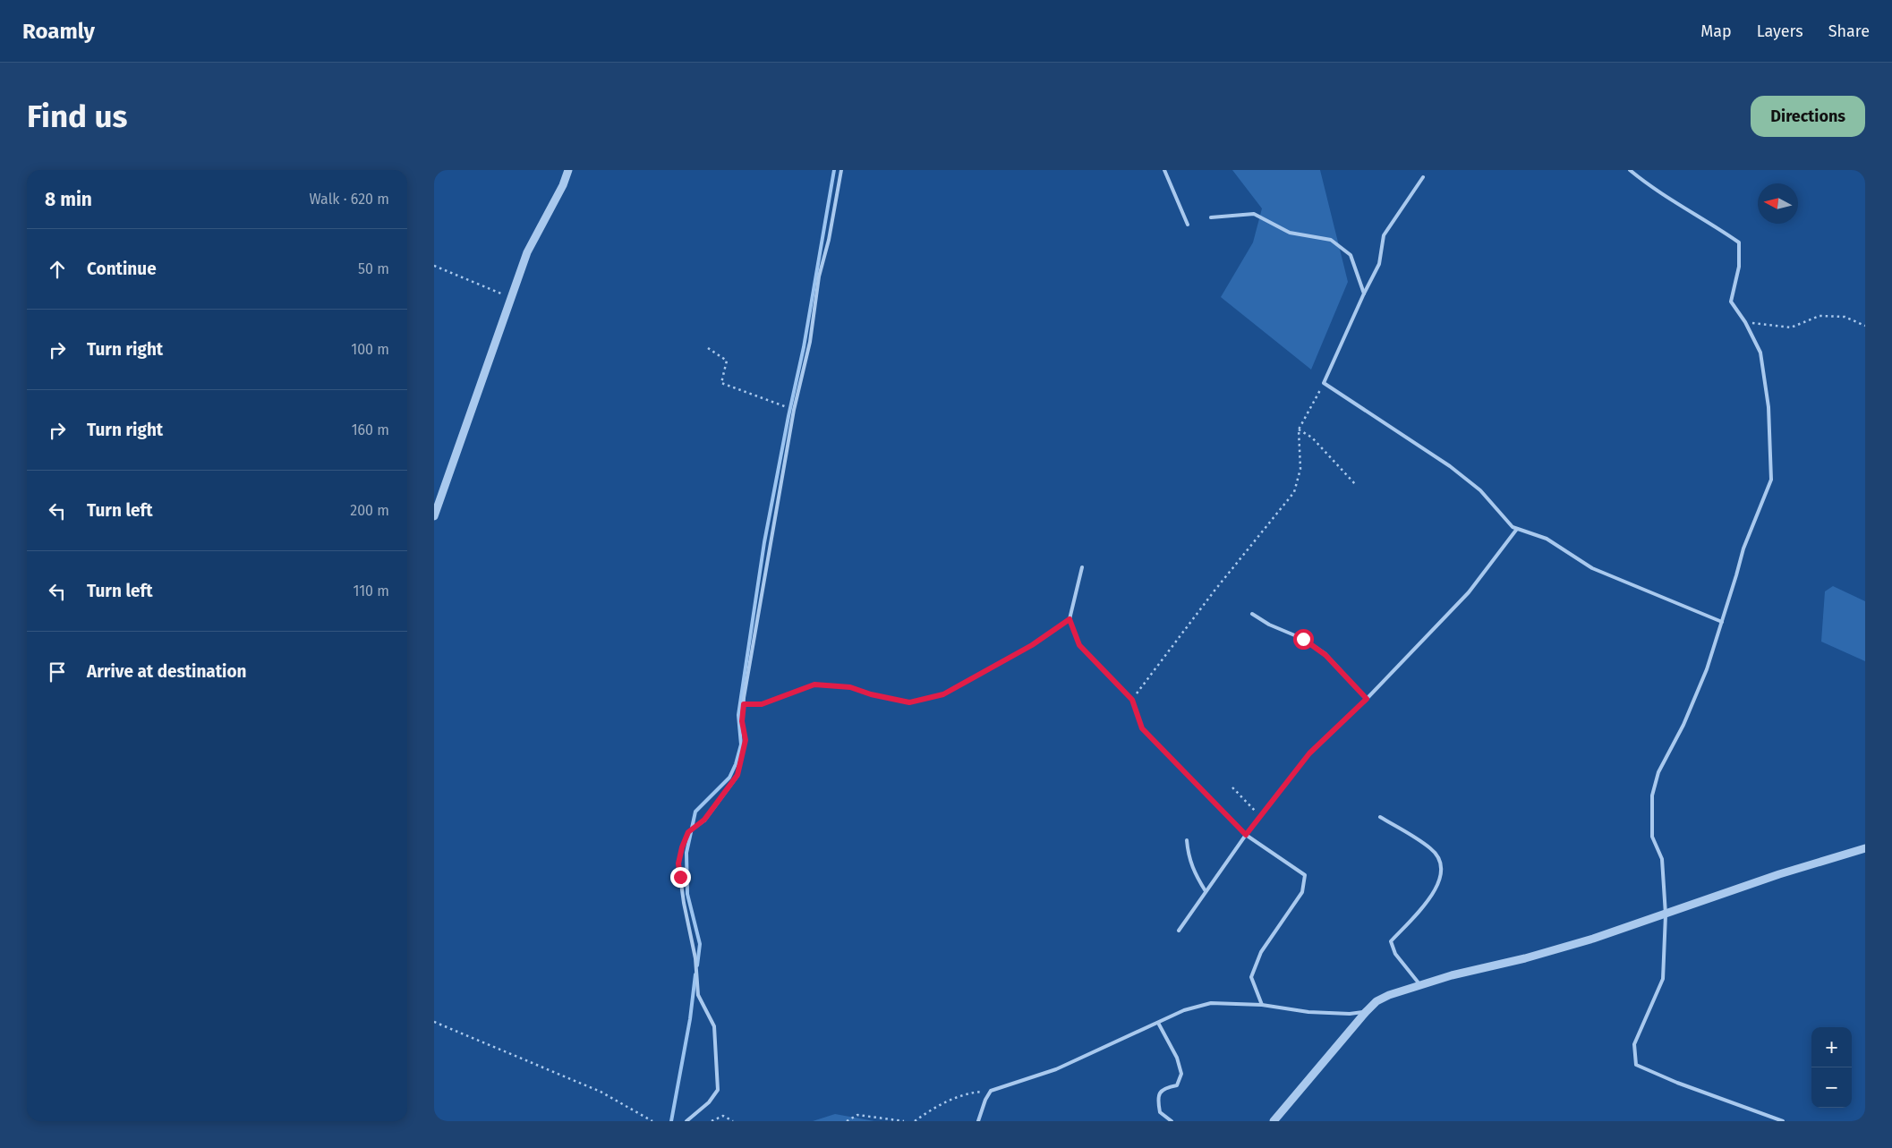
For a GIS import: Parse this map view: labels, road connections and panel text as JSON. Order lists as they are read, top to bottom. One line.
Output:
{"north":"left","page":{"header":"Roamly","nav":["Map","Layers","Share"],"buttons":"Directions","title":"Find us","heading":["8 min","Walk · 620 m"],"list":[["Continue","50 m"],["Turn right","100 m"],["Turn right","160 m"],["Turn left","200 m"],["Turn left","110 m"],"Arrive at destination"],"map_buttons":["+","−"]}}
